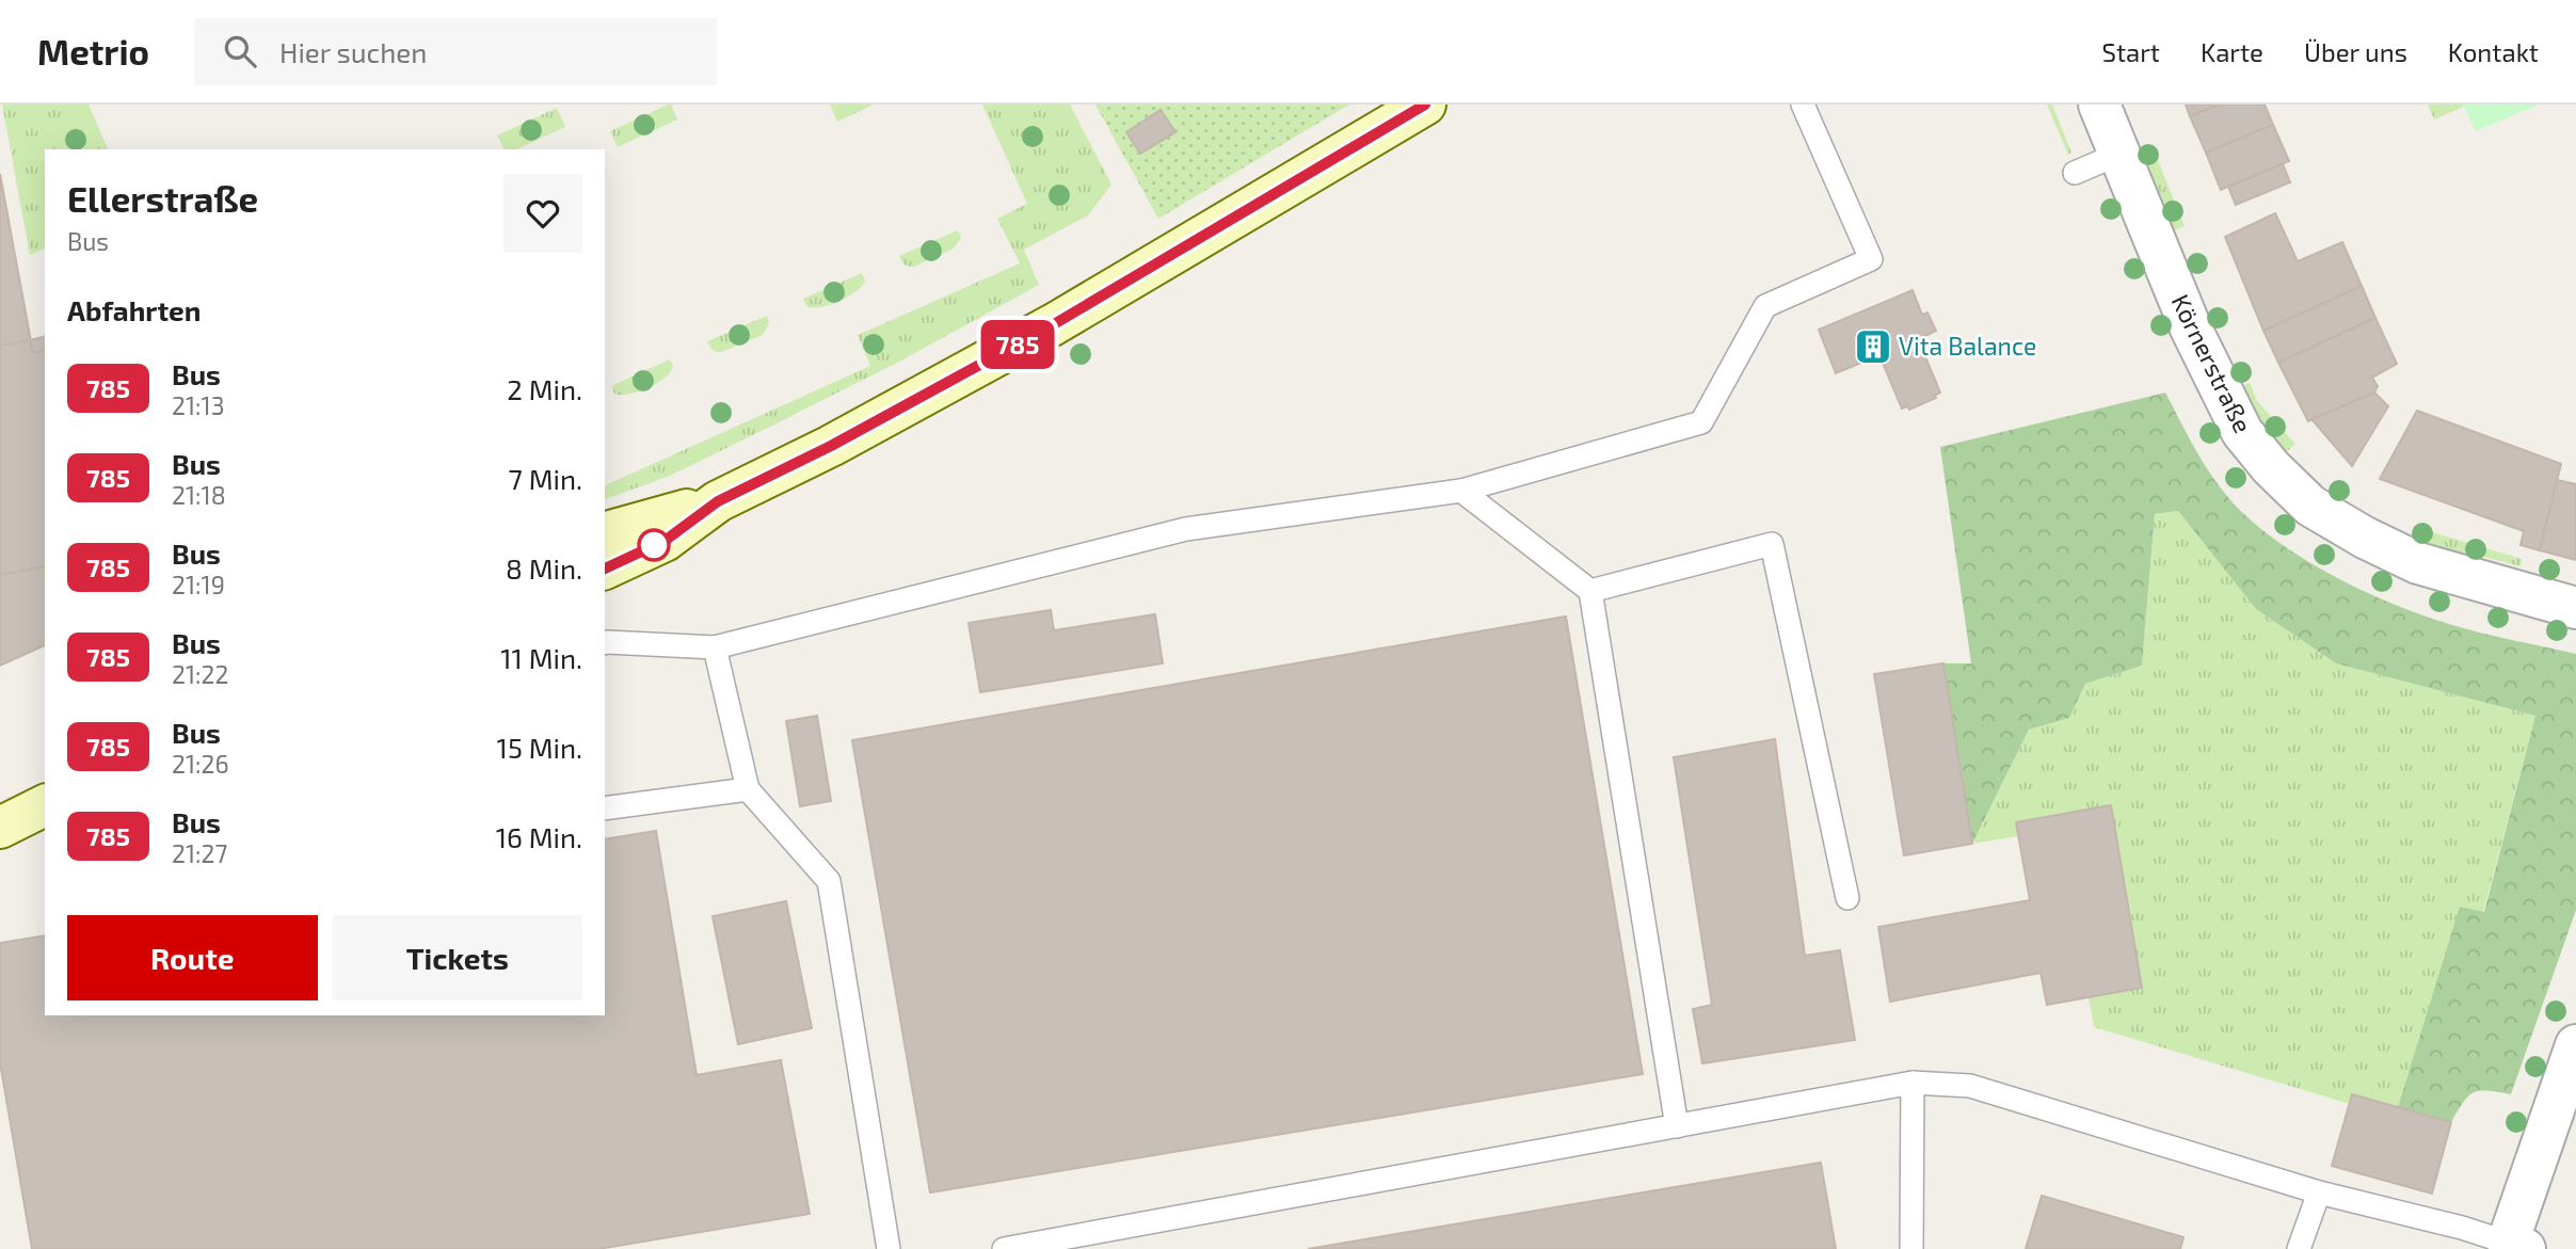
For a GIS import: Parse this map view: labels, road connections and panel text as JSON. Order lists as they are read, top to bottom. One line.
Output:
{"streets":{"street":["Körnerstraße"]},"places":{"building":["Vita Balance"]},"lines":["bus line 785"],"page":{"header":"Metrio","search":"Hier suchen","nav":["Start","Karte","Über uns","Kontakt"],"on_map":"785","heading":[["Ellerstraße","Bus"],"Abfahrten"],"list":[{"mark":"785","name":"Bus","note":"21:13","value":"2 Min."},{"mark":"785","name":"Bus","note":"21:18","value":"7 Min."},{"mark":"785","name":"Bus","note":"21:19","value":"8 Min."},{"mark":"785","name":"Bus","note":"21:22","value":"11 Min."},{"mark":"785","name":"Bus","note":"21:26","value":"15 Min."},{"mark":"785","name":"Bus","note":"21:27","value":"16 Min."}],"buttons":["Route","Tickets"]}}
